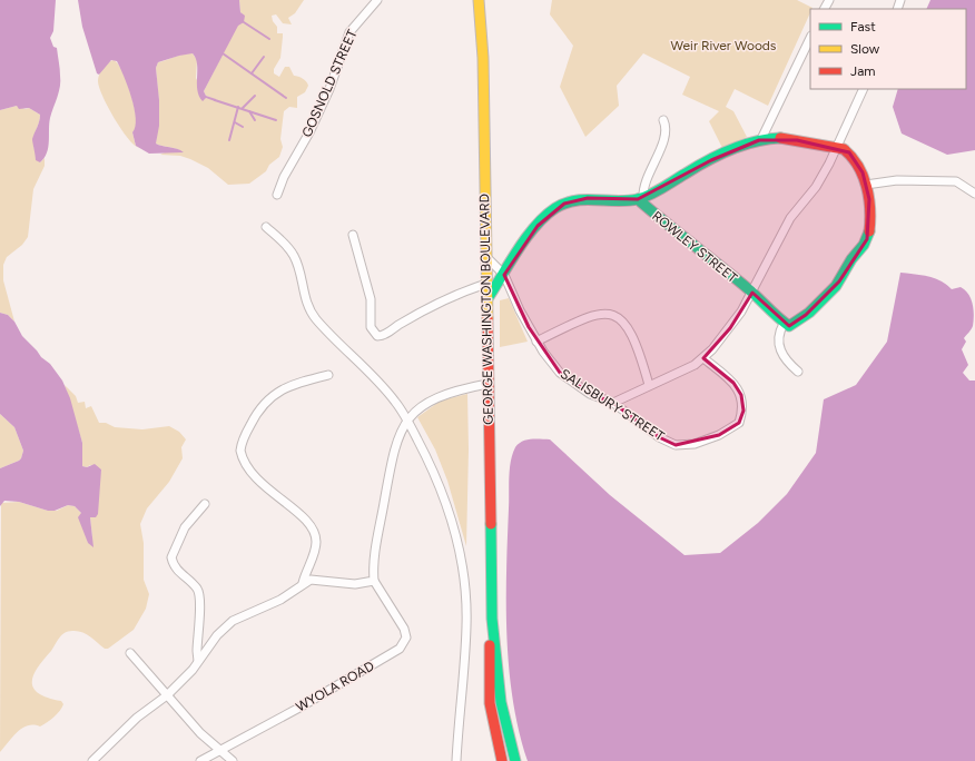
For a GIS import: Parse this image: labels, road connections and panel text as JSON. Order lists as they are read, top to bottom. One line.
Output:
{"streets":{"main road":["ROWLEY STREET","GEORGE WASHINGTON BOULEVARD"],"street":["GOSNOLD STREET","SALISBURY STREET","WYOLA ROAD"]},"crossings":[["GEORGE WASHINGTON BOULEVARD","SALISBURY STREET"]],"parks":["Weir River Woods"],"legend":["Fast","Slow","Jam"]}
